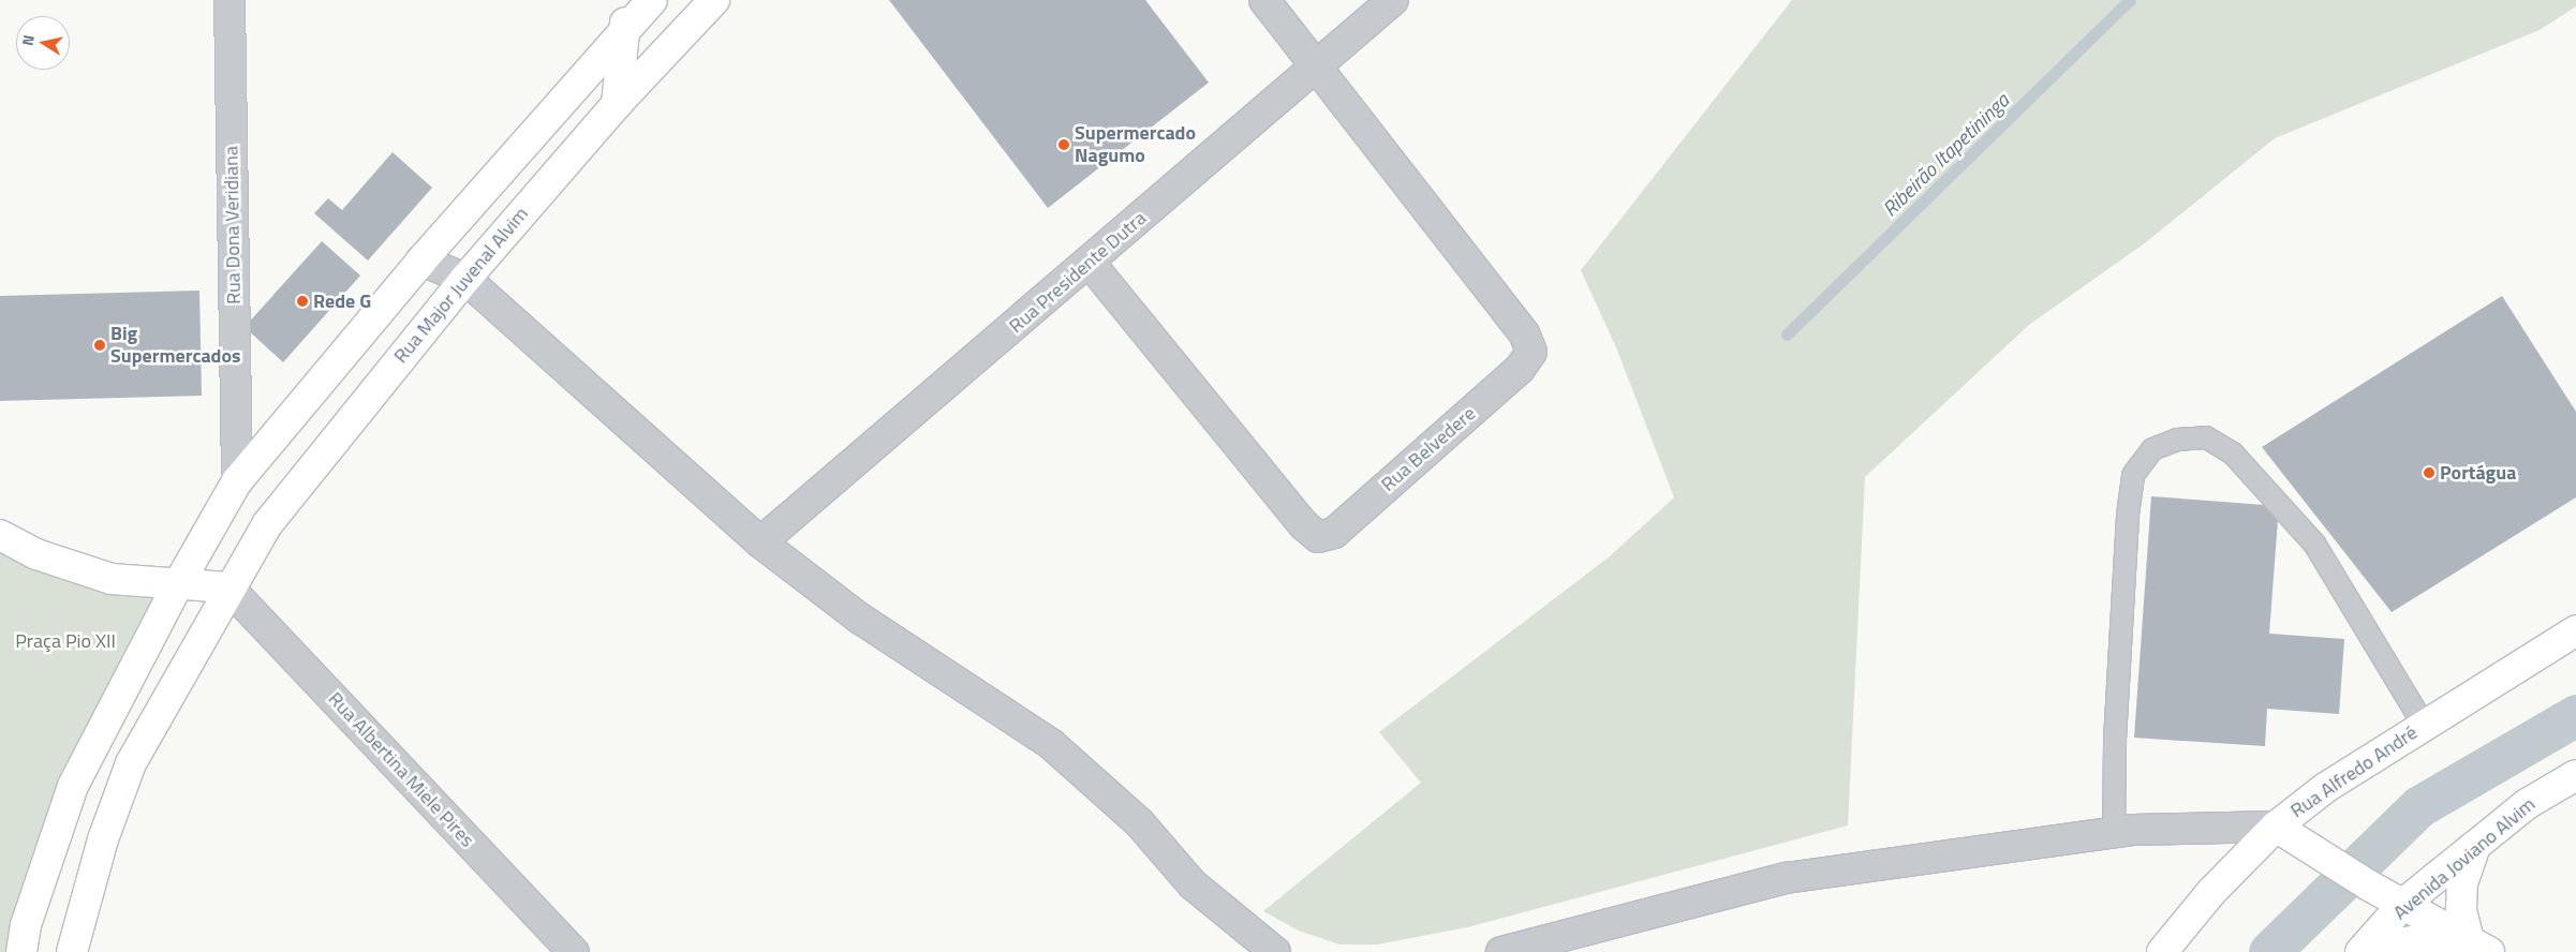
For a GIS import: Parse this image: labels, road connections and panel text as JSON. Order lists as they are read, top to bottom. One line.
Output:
{"streets":{"main road":["Rua Major Juvenal Alvim","Rua Alfredo André","Avenida Joviano Alvim"],"street":["Rua Dona Veridiana","Rua Presidente Dutra","Rua Belvedere","Rua Albertina Miele Pires"]},"crossings":[["Rua Presidente Dutra","Rua Belvedere"],["Rua Major Juvenal Alvim","Rua Albertina Miele Pires"]],"water":["Ribeirão Itapetininga"],"parks":["Praça Pio XII"],"places":["Supermercado Nagumo","Rede G","Big Supermercados","Portágua"],"north":"left"}
